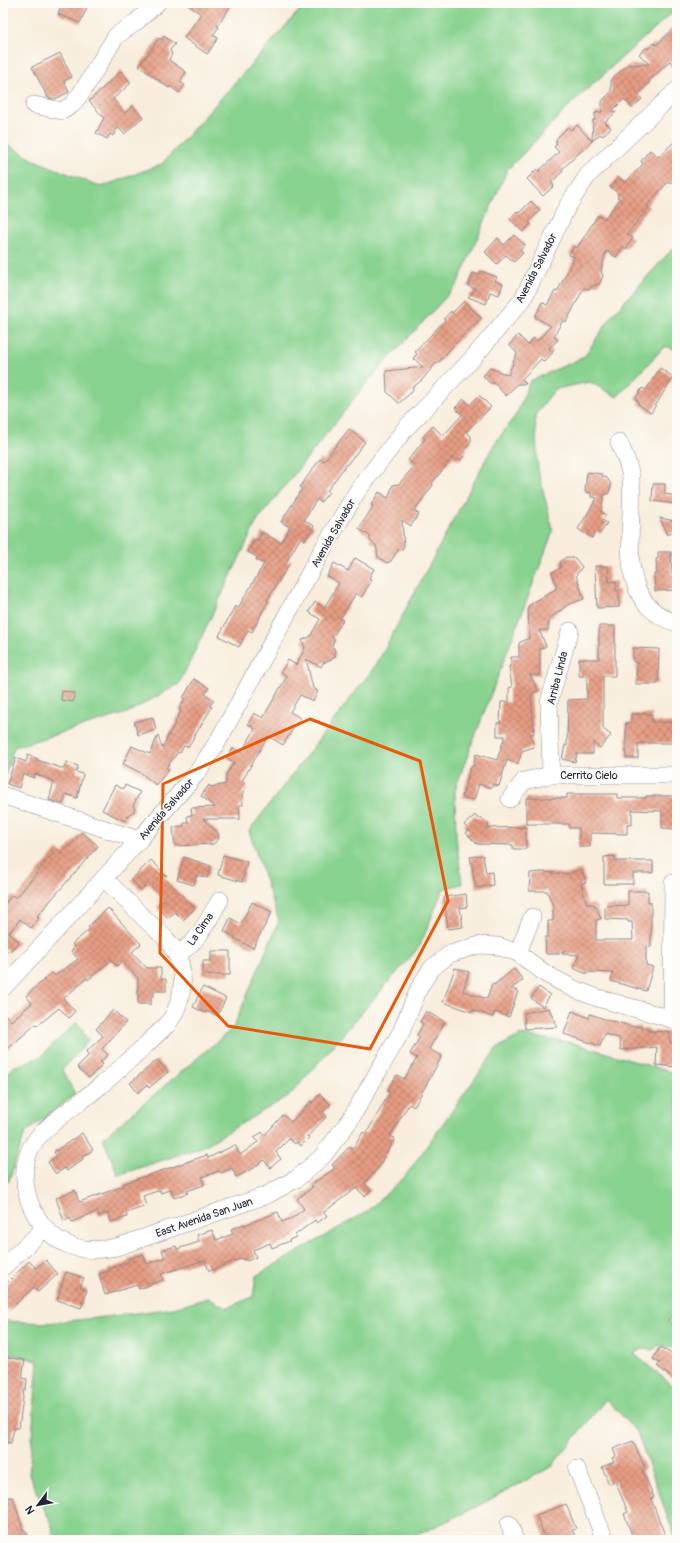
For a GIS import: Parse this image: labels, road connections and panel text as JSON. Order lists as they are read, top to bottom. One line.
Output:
{"streets":{"street":["Avenida Salvador","Arriba Linda","Cerrito Cielo","La Cima","East Avenida San Juan"]},"crossings":[["Avenida Salvador","East Avenida San Juan"],["Arriba Linda","Cerrito Cielo"],["La Cima","East Avenida San Juan"]],"north":"bottom left"}
